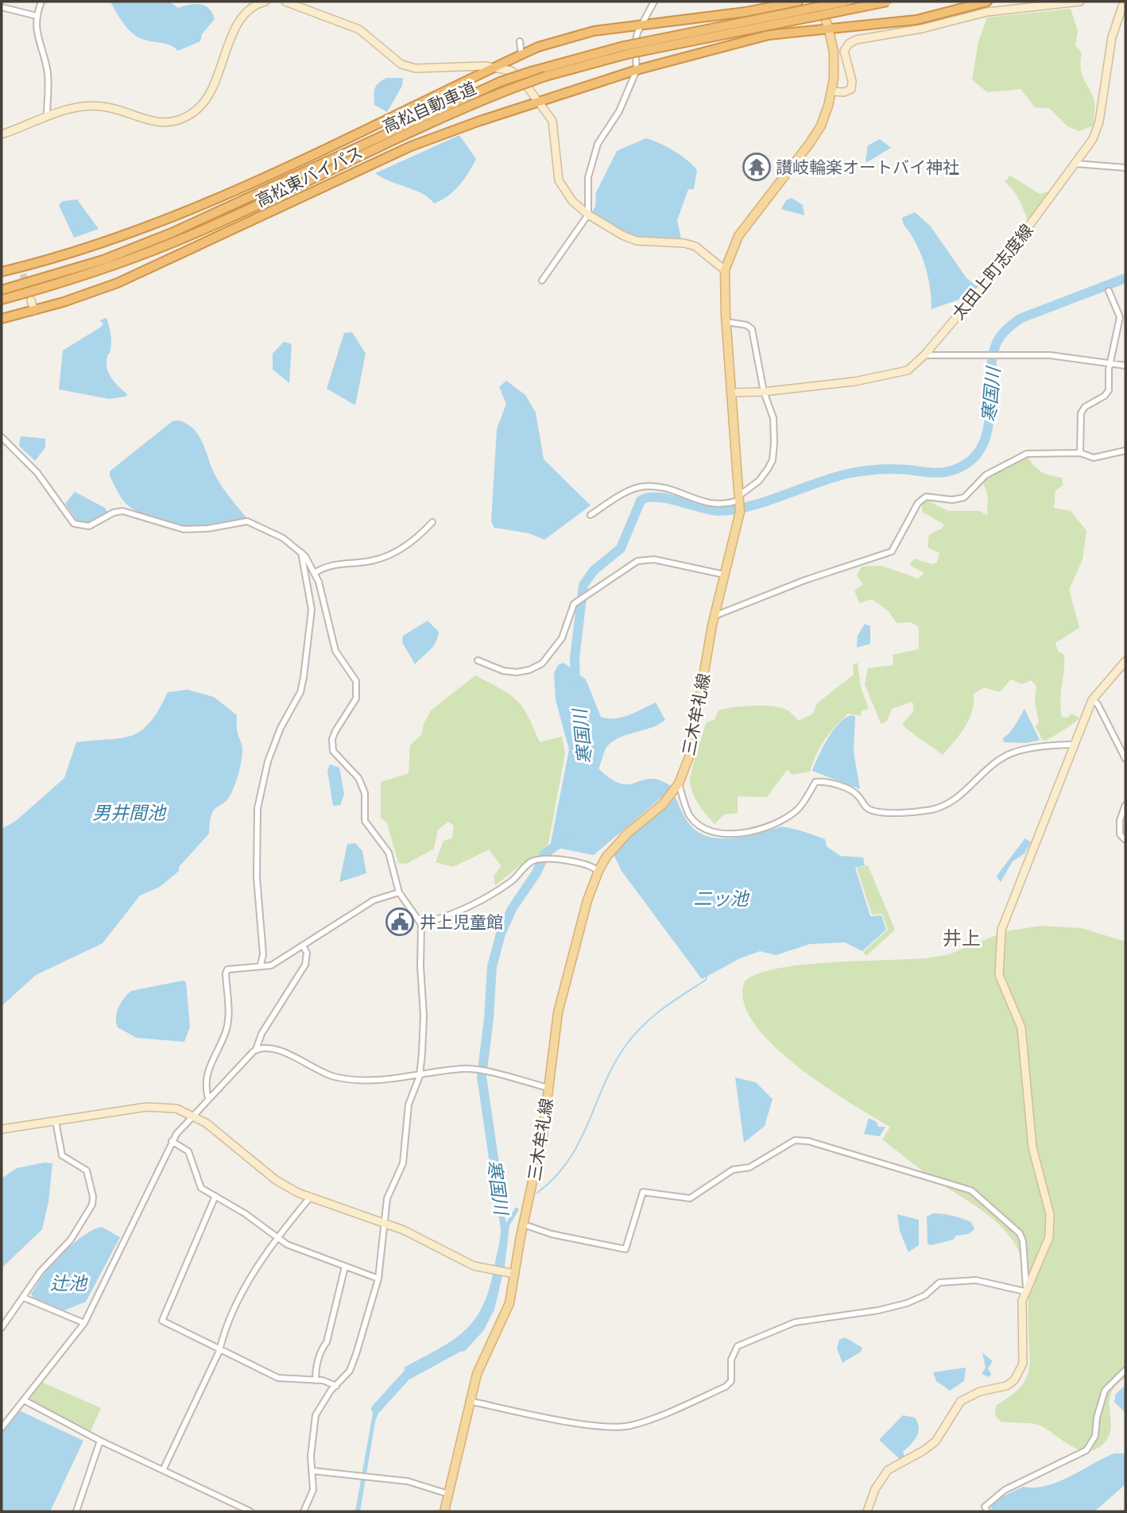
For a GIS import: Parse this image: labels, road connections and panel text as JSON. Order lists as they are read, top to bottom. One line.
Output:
{"streets":{"highway":["高松自動車道","高松東バイパス"],"main road":["三木牟礼線"],"street":["太田上町志度線"]},"crossings":[["高松東バイパス","三木牟礼線"],["太田上町志度線","三木牟礼線"]],"districts":["井上"],"water":["寒国川","男井間池","二ッ池","辻池"],"places":{"temple":["讃岐輪楽オートバイ神社"],"public building":["井上児童館"]}}
